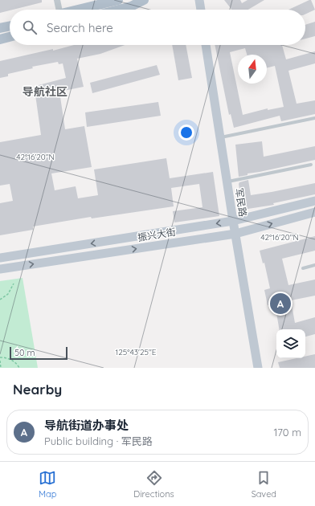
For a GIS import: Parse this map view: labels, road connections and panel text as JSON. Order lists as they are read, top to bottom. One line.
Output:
{"streets":{"street":["军民路","振兴大街"]},"crossings":[["军民路","振兴大街"]],"districts":["导航社区"],"scale_bar":"50 m","north":"top","page":{"search":"Search here","pins":"A","scale":"50 m","heading":"Nearby","list":[{"mark":"A","name":"导航街道办事处","note":"Public building · 军民路","value":"170 m"}],"nav":["Map","Directions","Saved"]},"coordinates":["42°16'20\"N","125°43'25\"E"]}
